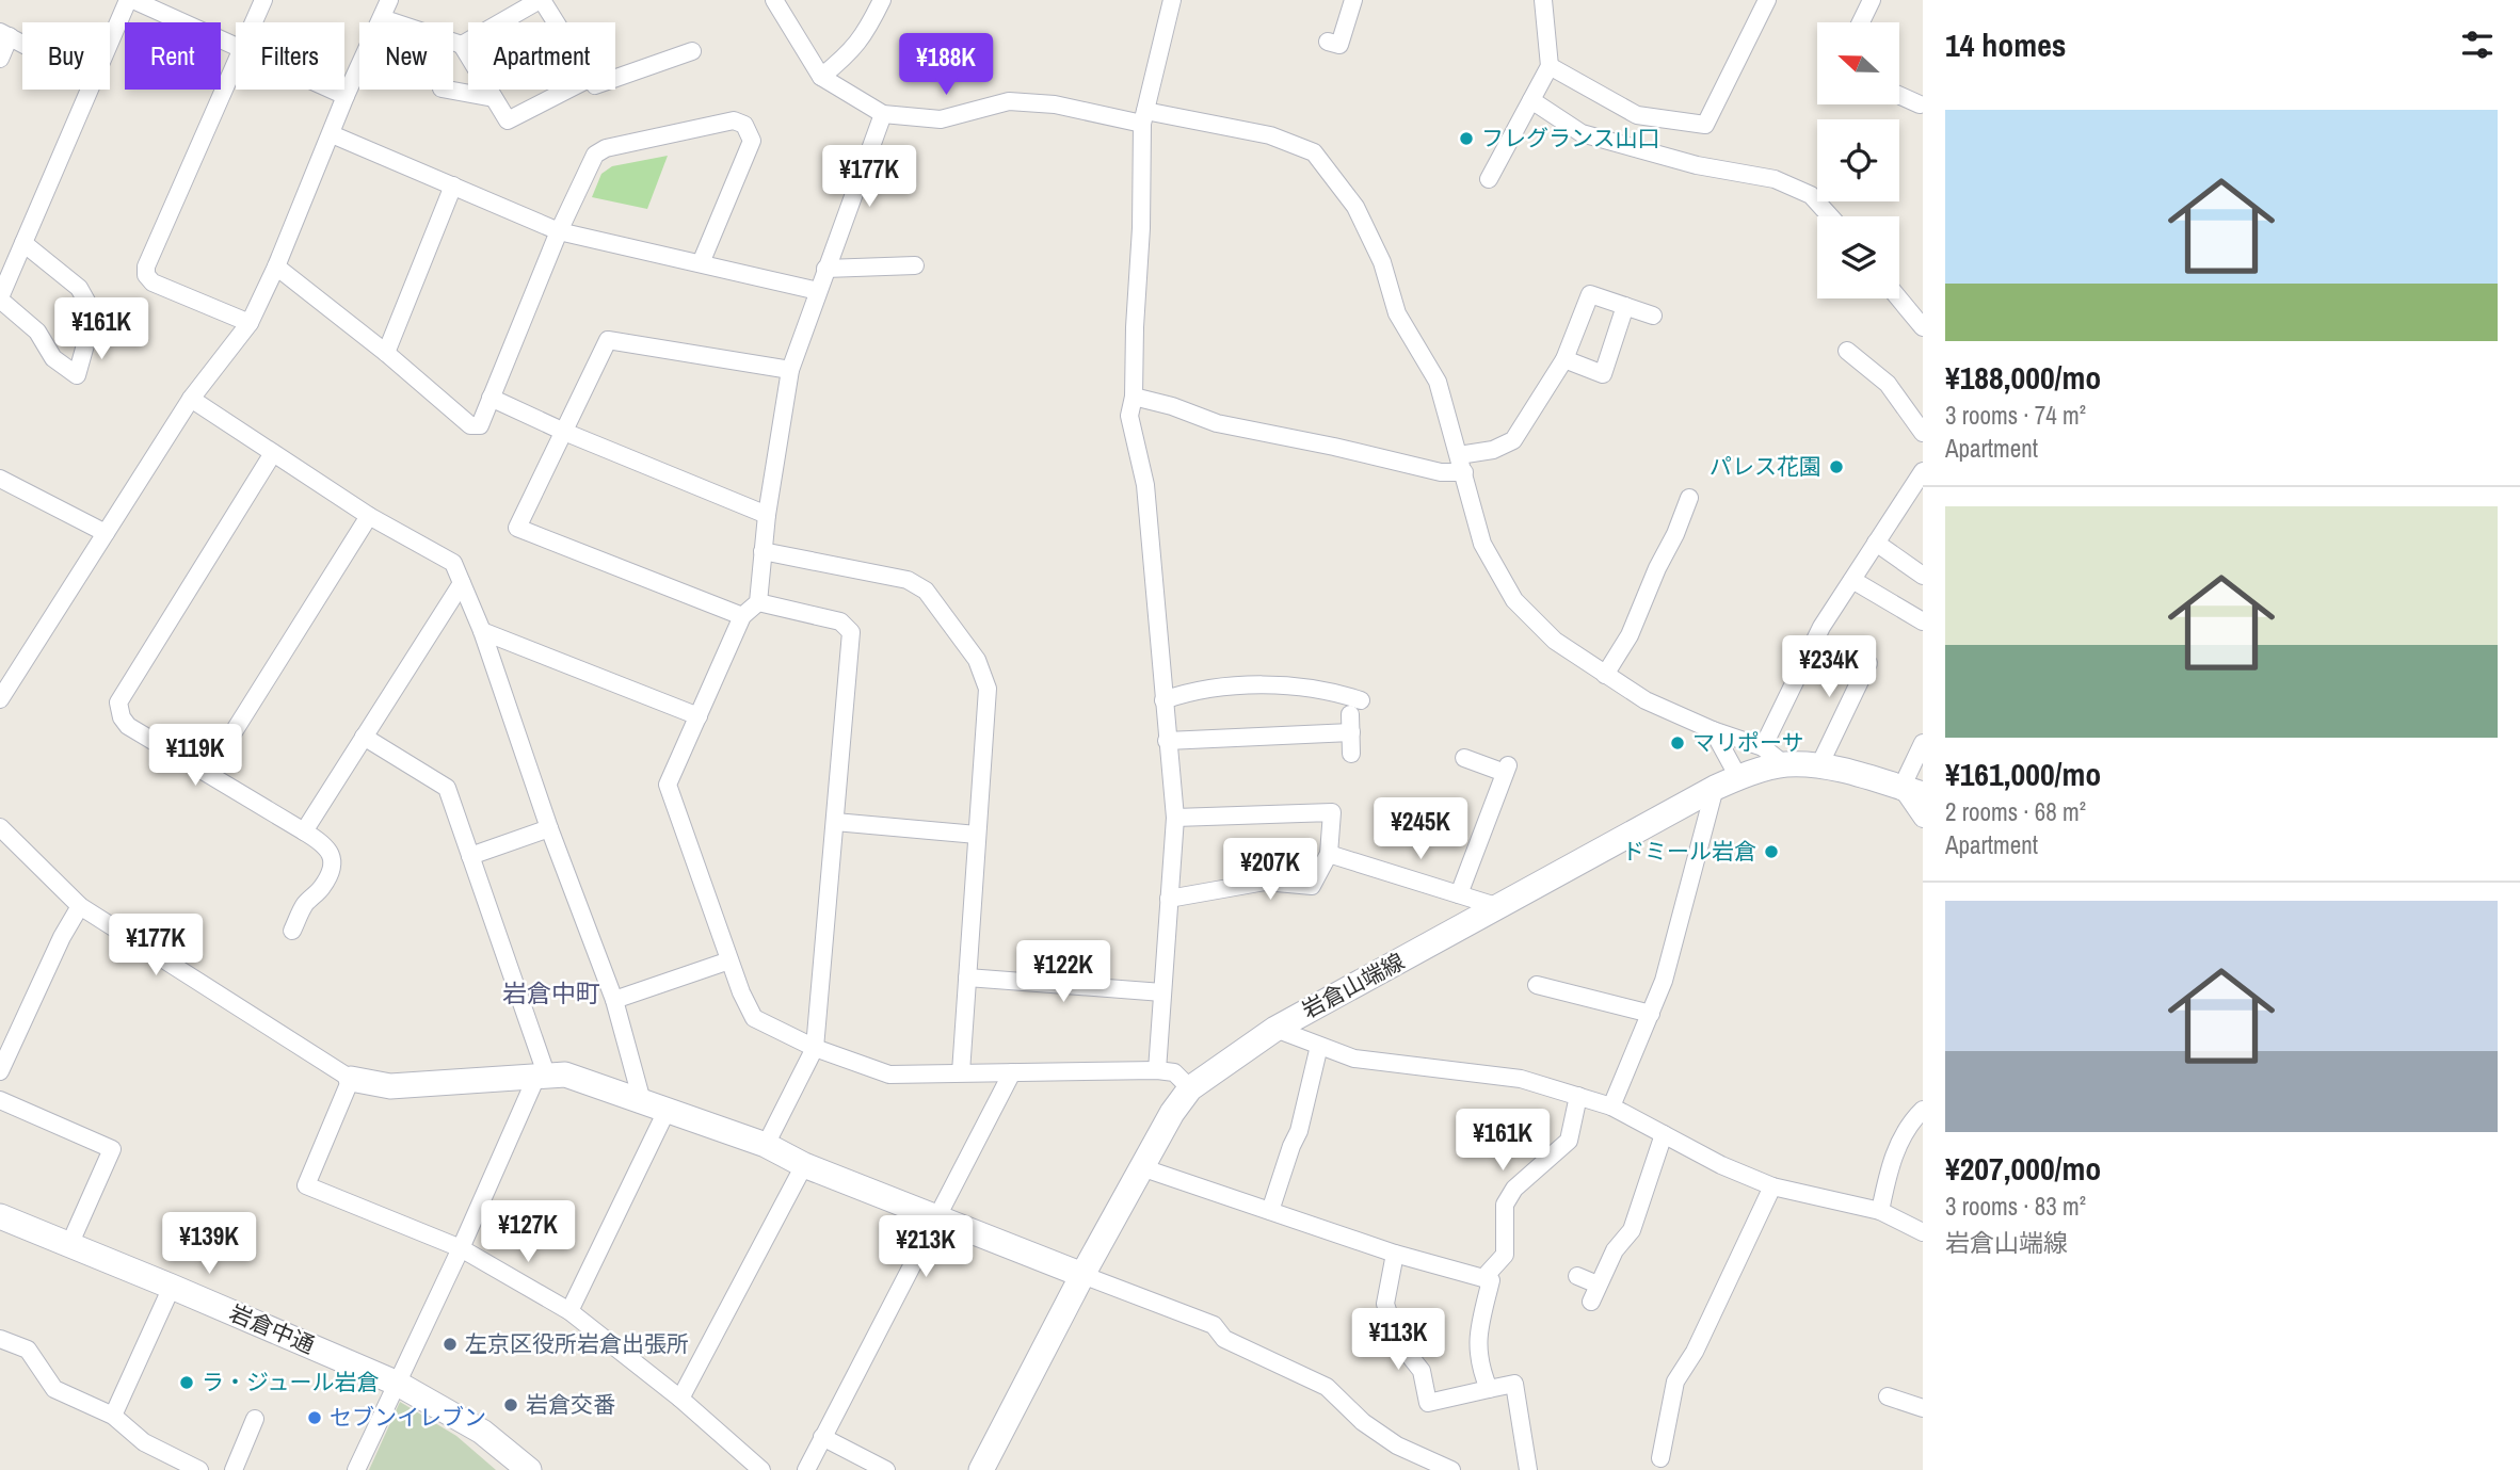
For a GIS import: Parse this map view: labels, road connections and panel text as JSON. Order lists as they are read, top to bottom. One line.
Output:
{"streets":{"street":["岩倉山端線","岩倉中通"]},"districts":["岩倉中町"],"places":["フレグランス山口","パレス花園","マリポーサ","ドミール岩倉","左京区役所岩倉出張所","ラ・ジュール岩倉","岩倉交番","セブンイレブン"],"north":"left","page":{"heading":"14 homes","chip":["Buy","Rent","Filters","New","Apartment"],"price":["¥188K","¥177K","¥161K","¥234K","¥119K","¥245K","¥207K","¥177K","¥122K","¥161K","¥127K","¥139K","¥213K","¥113K"],"list":[{"name":"¥188,000/mo","note":"3 rooms · 74 m² · Apartment"},{"name":"¥161,000/mo","note":"2 rooms · 68 m² · Apartment"},{"name":"¥207,000/mo","note":"3 rooms · 83 m² · 岩倉山端線"}]}}
